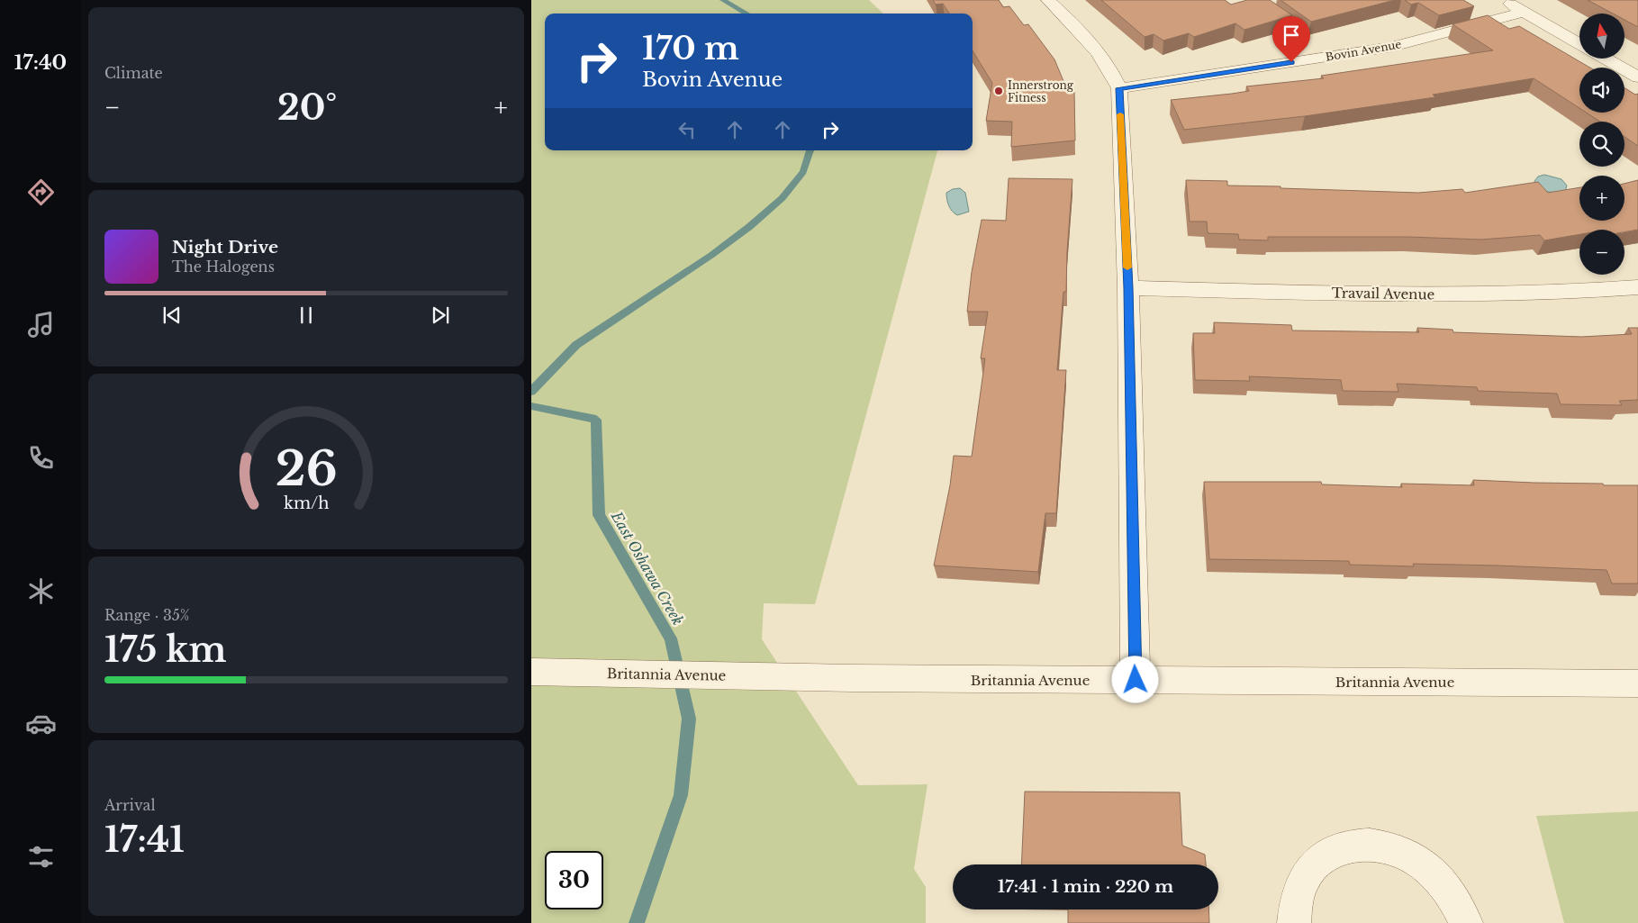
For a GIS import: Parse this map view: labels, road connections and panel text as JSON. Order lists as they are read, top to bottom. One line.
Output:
{"streets":{"street":["Bovin Avenue","Travail Avenue","Britannia Avenue"]},"water":["East Oshawa Creek"],"places":["Innerstrong Fitness"],"north":"top","page":{"tabs":"17:40","tile":["Climate",["Range · 35%","175 km"],["Arrival","17:41"]],"map_buttons":["+","−"],"turn":["170 m","Bovin Avenue"],"heat":["−","20°","+"],"song":["Night Drive","The Halogens"],"limit":"30","trip":"17:41 · 1 min · 220 m","gauge":["26","km/h"]}}
